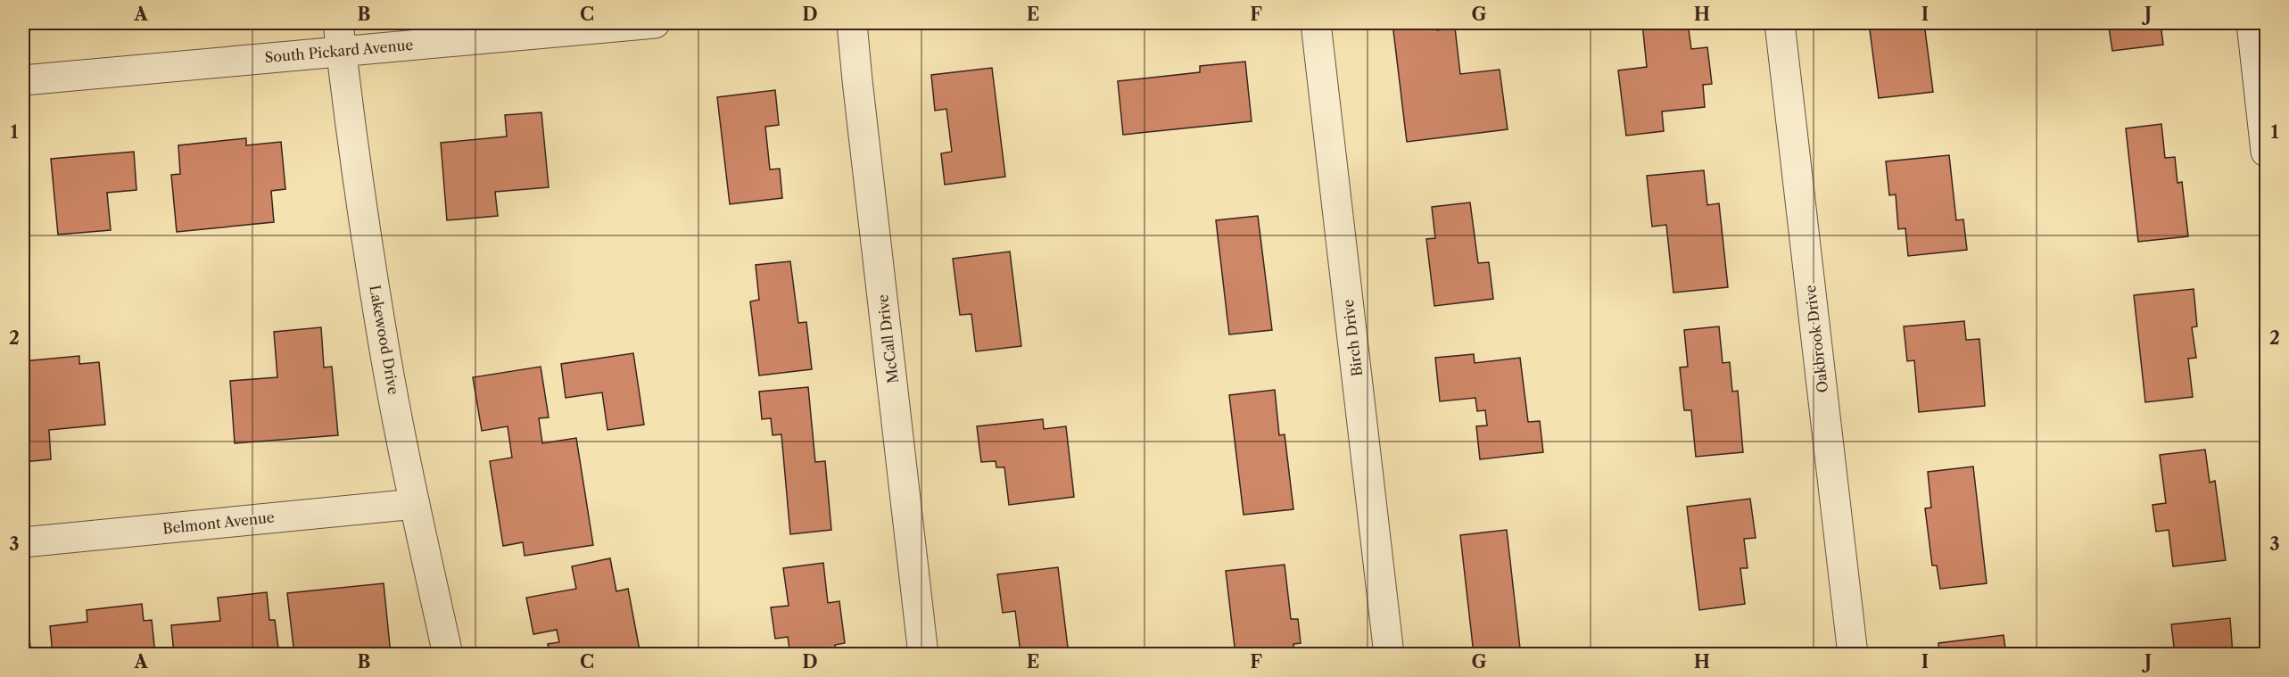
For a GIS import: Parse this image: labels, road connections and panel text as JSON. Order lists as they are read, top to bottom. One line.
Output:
{"streets":{"street":["South Pickard Avenue","Birch Drive","McCall Drive","Oakbrook Drive","Lakewood Drive","Belmont Avenue"]},"crossings":[["South Pickard Avenue","Lakewood Drive"],["Lakewood Drive","Belmont Avenue"]],"grid":{"columns":["A","B","C","D","E","F","G","H","I","J"],"rows":["1","2","3"]}}
